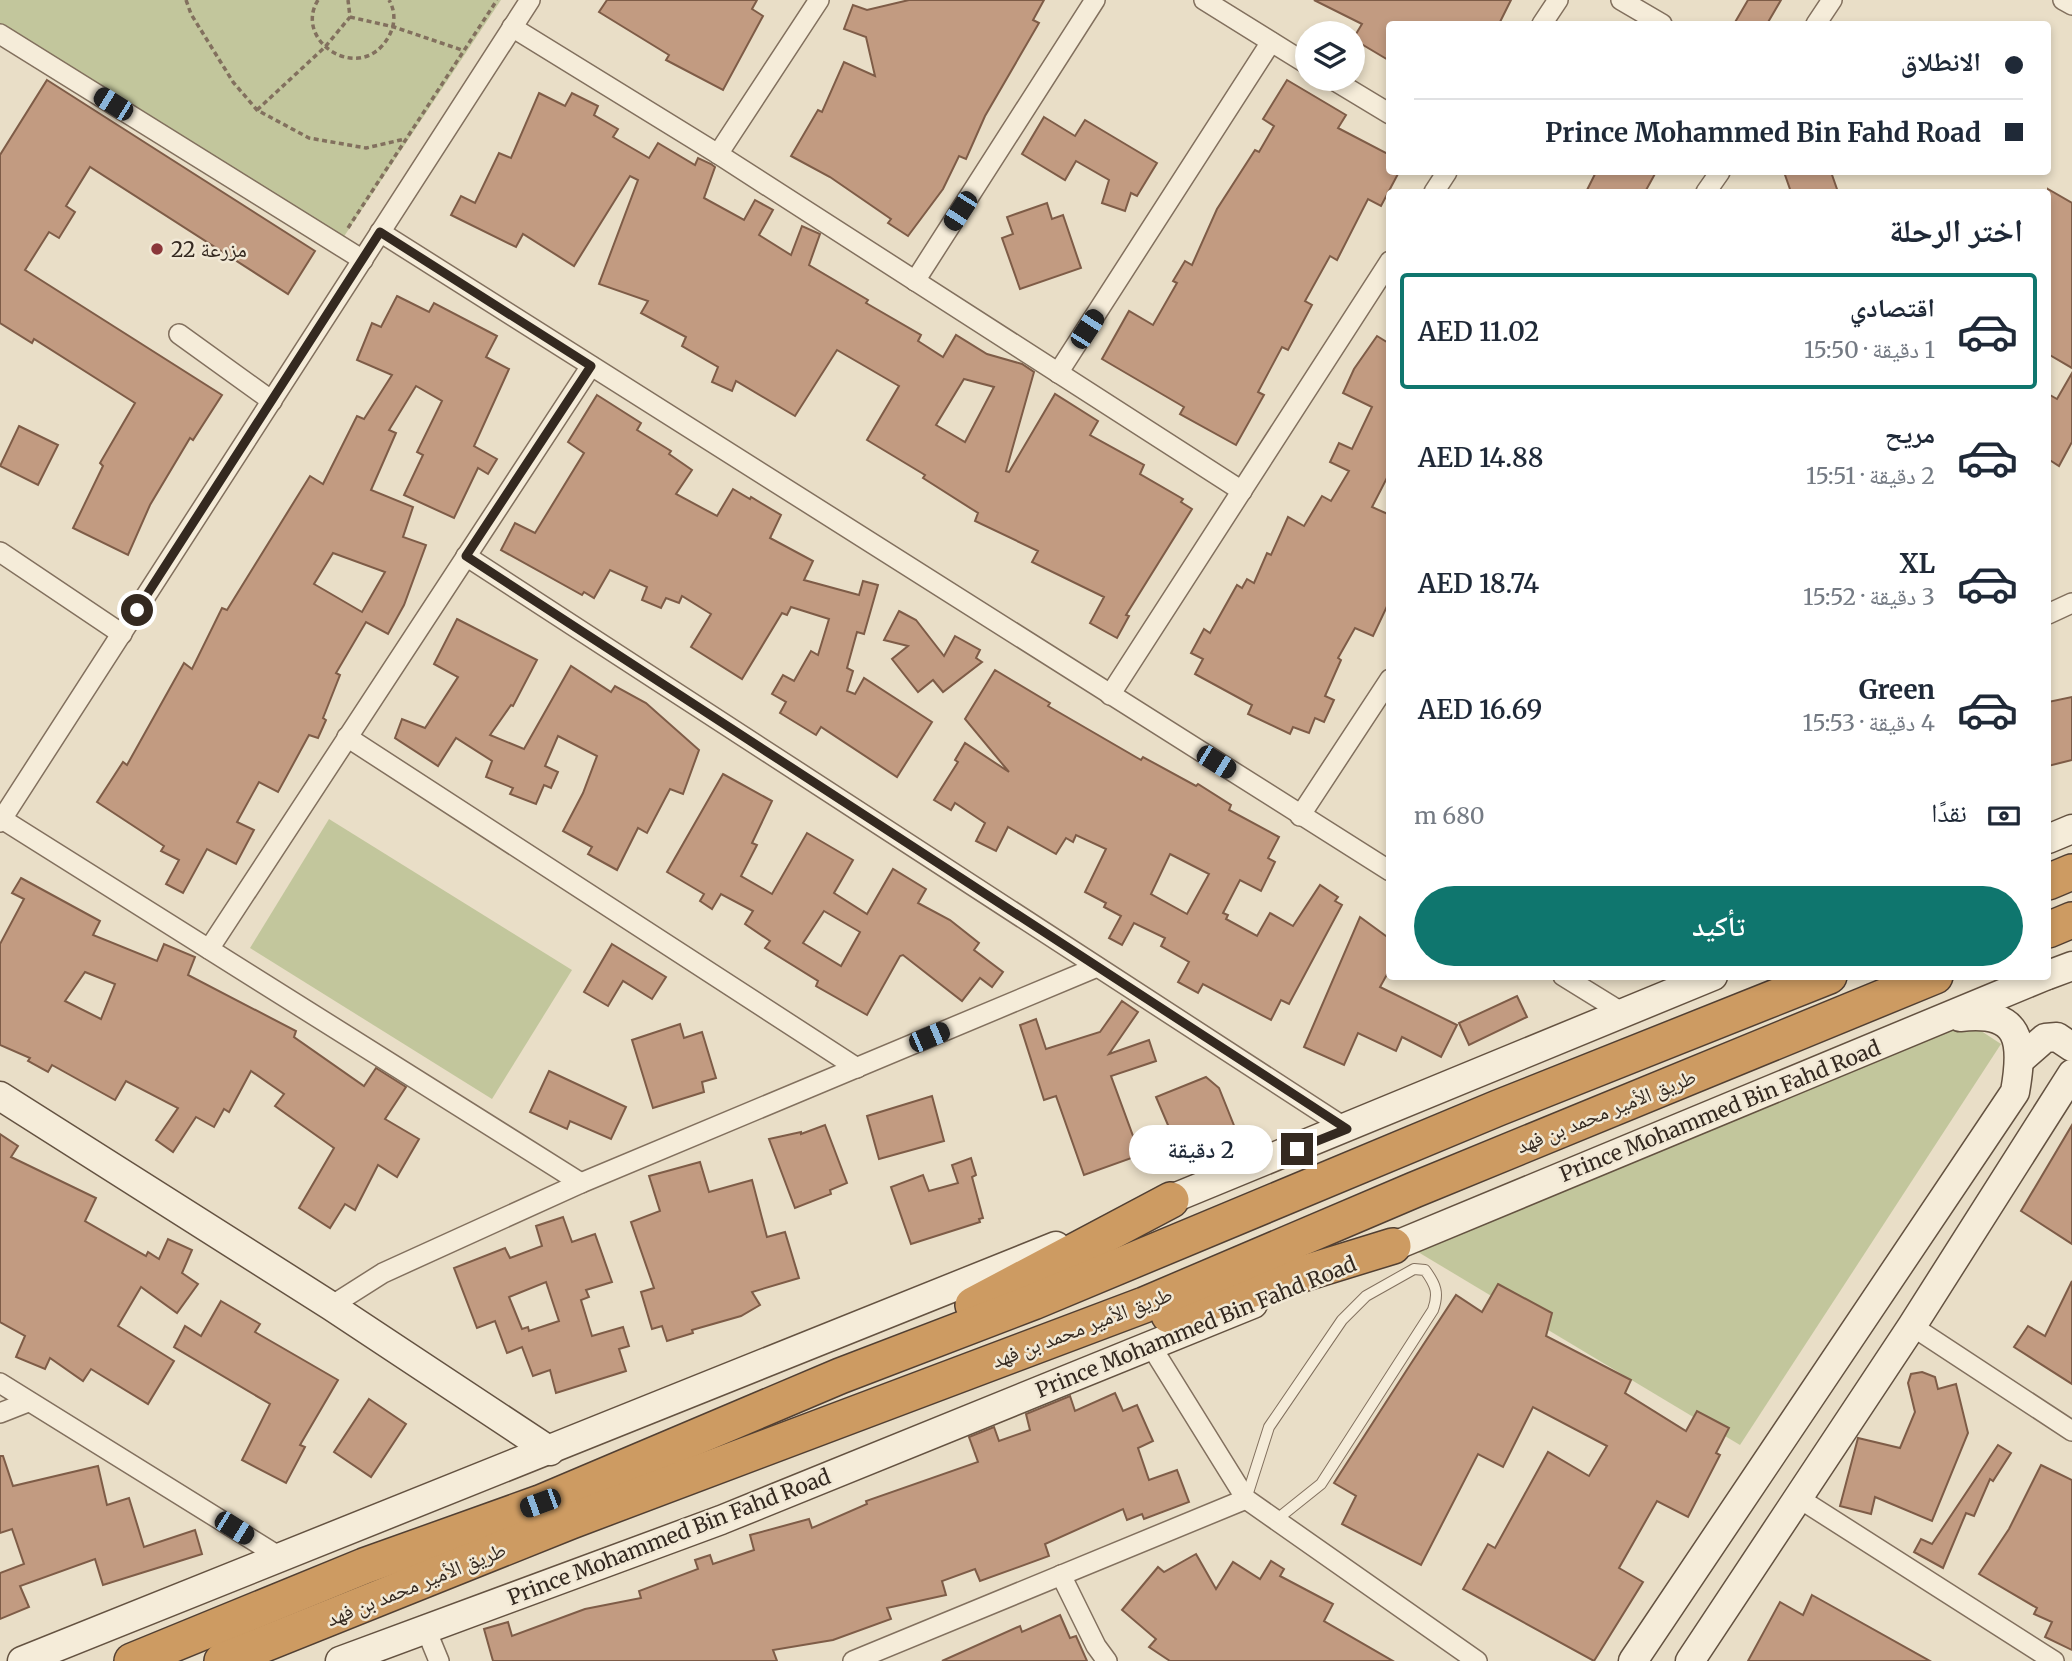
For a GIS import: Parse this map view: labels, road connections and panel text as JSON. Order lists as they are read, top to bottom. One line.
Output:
{"streets":{"highway":["طريق الأمير محمد بن فهد"],"main road":["Prince Mohammed Bin Fahd Road"]},"places":["مزرعة 22"],"page":{"banner":["الانطلاق","Prince Mohammed Bin Fahd Road"],"heading":"اختر الرحلة","list":[{"name":"اقتصادي","note":"1 دقيقة · 15:50","value":"AED 11.02"},{"name":"مريح","note":"2 دقيقة · 15:51","value":"AED 14.88"},{"name":"XL","note":"3 دقيقة · 15:52","value":"AED 18.74"},{"name":"Green","note":"4 دقيقة · 15:53","value":"AED 16.69"}],"pay":["نقدًا","680 m"],"buttons":"تأكيد","bubble":"2 دقيقة"}}
